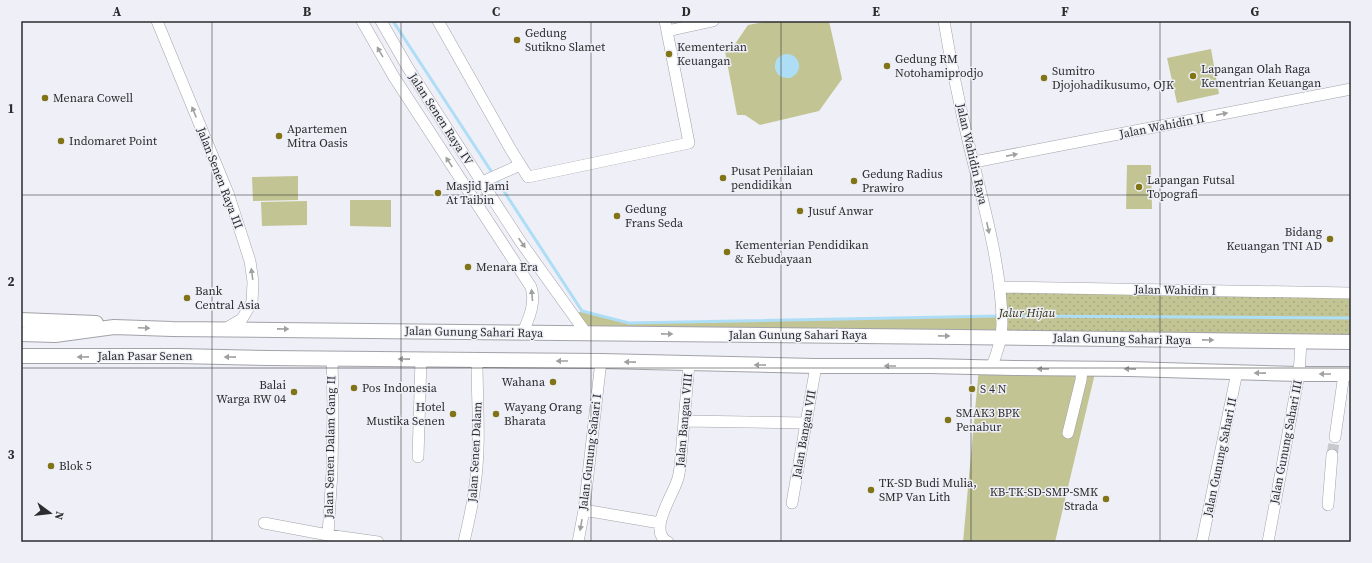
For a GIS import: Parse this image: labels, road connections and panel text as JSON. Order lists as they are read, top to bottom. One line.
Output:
{"streets":{"main road":["Jalan Gunung Sahari Raya","Jalan Pasar Senen"],"street":["Jalan Senen Raya IV","Jalan Wahidin II","Jalan Wahidin Raya","Jalan Senen Raya III","Jalan Wahidin I","Jalan Bangau VIII","Jalan Bangau VII","Jalan Gunung Sahari III","Jalan Senen Dalam Gang II","Jalan Senen Dalam","Jalan Gunung Sahari I","Jalan Gunung Sahari II"]},"crossings":[["Jalan Senen Raya IV","Jalan Gunung Sahari Raya"],["Jalan Wahidin II","Jalan Wahidin Raya"],["Jalan Wahidin Raya","Jalan Wahidin I"],["Jalan Wahidin Raya","Jalan Gunung Sahari Raya"],["Jalan Senen Raya III","Jalan Gunung Sahari Raya"],["Jalan Gunung Sahari Raya","Jalan Gunung Sahari III"],["Jalan Pasar Senen","Jalan Senen Dalam Gang II"]],"one_way":["Jalan Wahidin II","Jalan Wahidin Raya","Jalan Senen Raya III"],"parks":["Jalur Hijau"],"places":["Gedung Sutikno Slamet","Kementerian Keuangan","Gedung RM Notohamiprodjo","Lapangan Olah Raga Kementrian Keuangan","Sumitro Djojohadikusumo, OJK","Menara Cowell","Apartemen Mitra Oasis","Indomaret Point","Pusat Penilaian pendidikan","Gedung Radius Prawiro","Lapangan Futsal Topografi","Masjid Jami At Taibin","Jusuf Anwar","Gedung Frans Seda","Bidang Keuangan TNI AD","Kementerian Pendidikan & Kebudayaan","Menara Era","Bank Central Asia","Wahana","Pos Indonesia","S 4 N","Balai Warga RW 04","Hotel Mustika Senen","Wayang Orang Bharata","SMAK3 BPK Penabur","Blok 5","TK-SD Budi Mulia, SMP Van Lith","KB-TK-SD-SMP-SMK Strada"],"north":"right","grid":{"columns":["A","B","C","D","E","F","G"],"rows":["1","2","3"]}}
